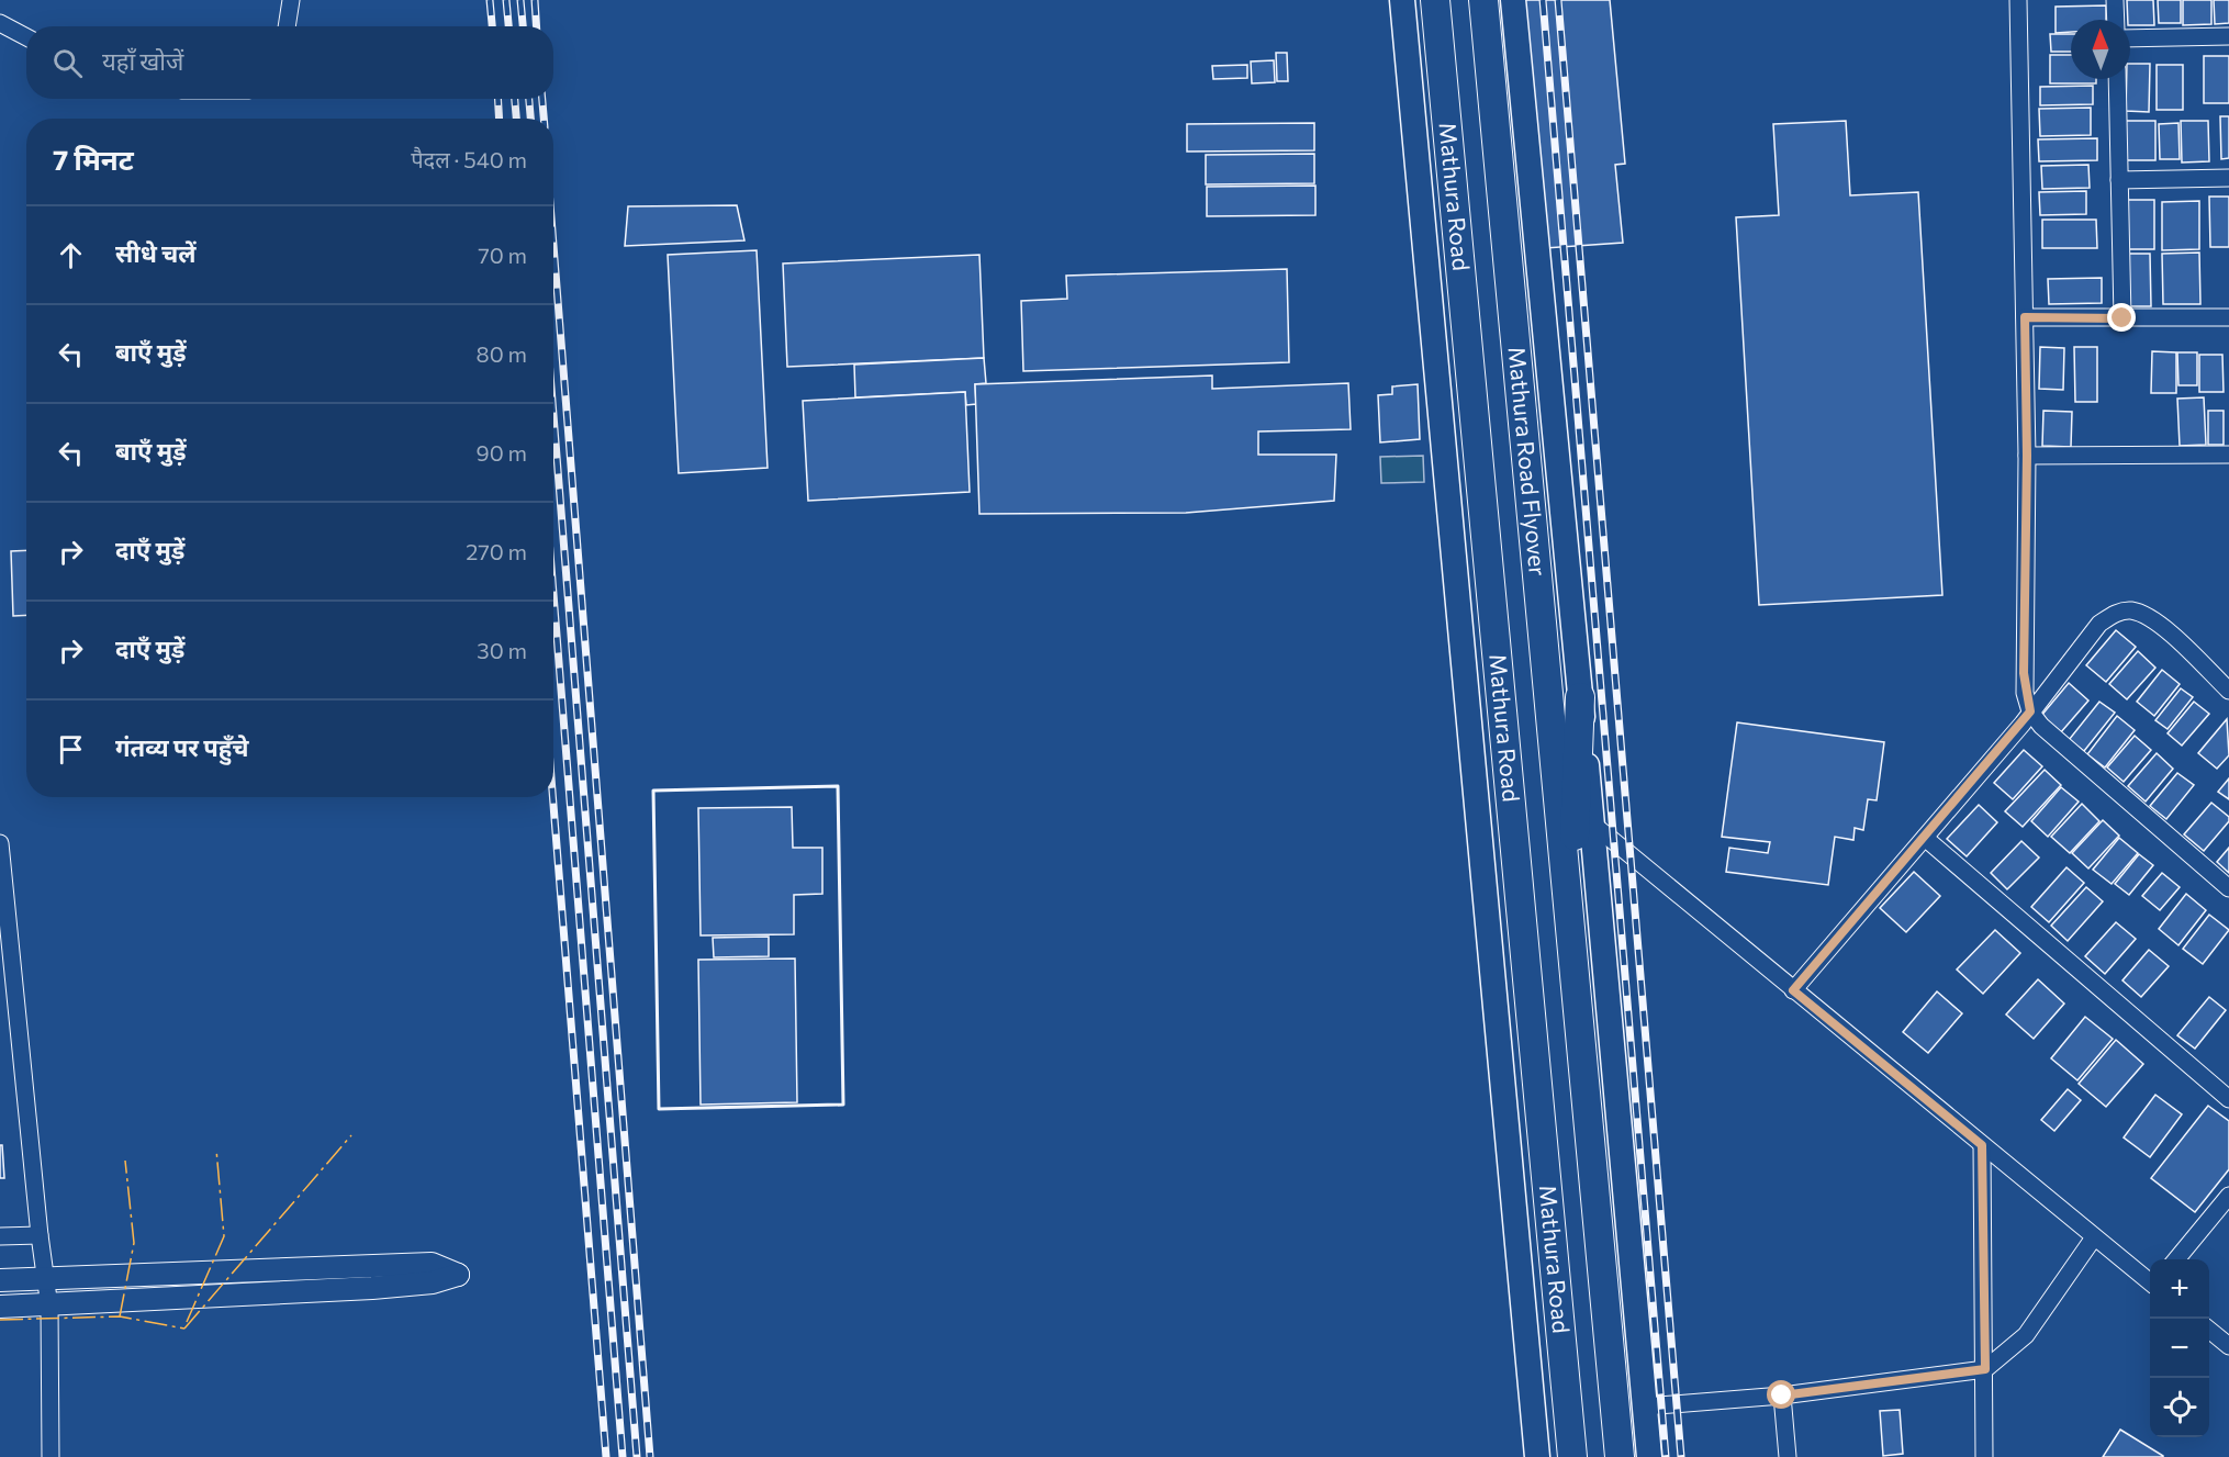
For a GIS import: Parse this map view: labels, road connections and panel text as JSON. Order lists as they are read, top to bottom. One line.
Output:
{"streets":{"highway":["Mathura Road","Mathura Road Flyover"]},"crossings":[["Mathura Road","Mathura Road Flyover"]],"north":"top","page":{"search":"यहाँ खोजें","heading":["7 मिनट","पैदल · 540 m"],"list":[["सीधे चलें","70 m"],["बाएँ मुड़ें","80 m"],["बाएँ मुड़ें","90 m"],["दाएँ मुड़ें","270 m"],["दाएँ मुड़ें","30 m"],"गंतव्य पर पहुँचे"],"map_buttons":["+","−"]}}
